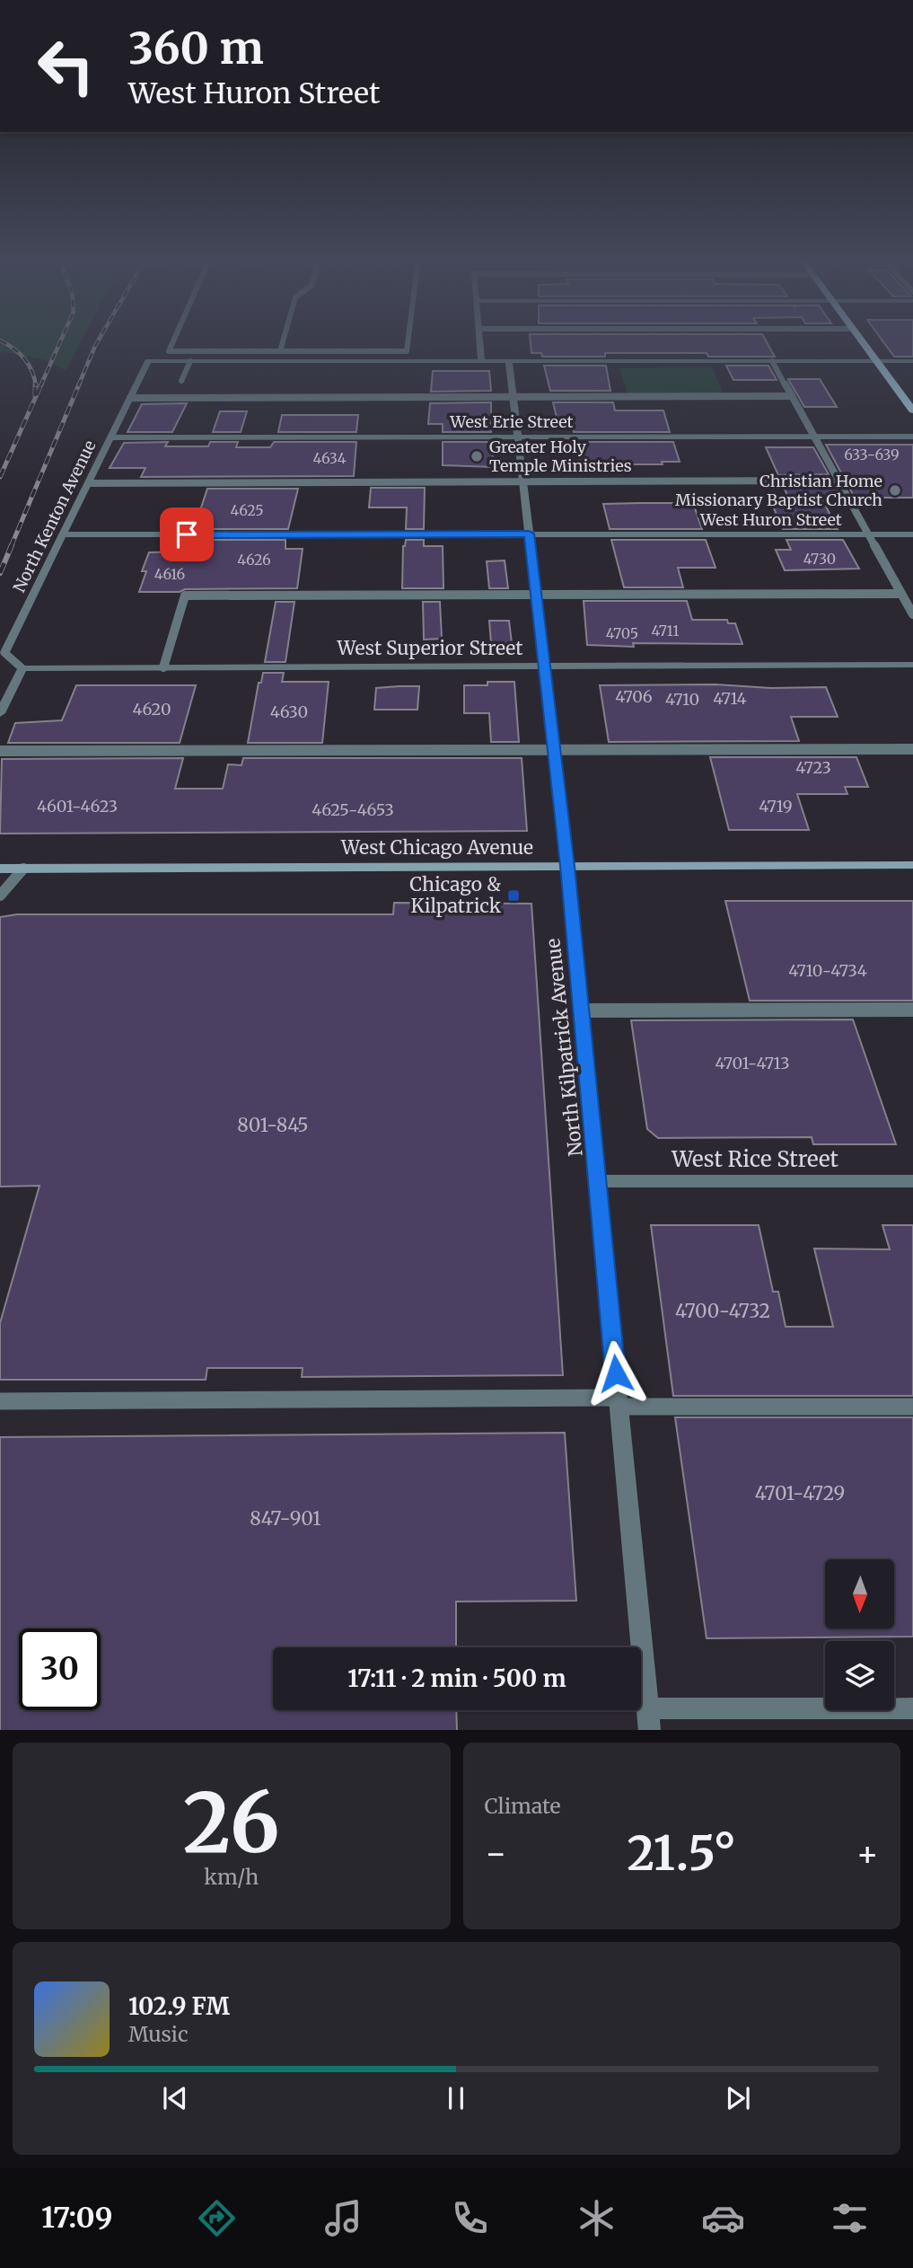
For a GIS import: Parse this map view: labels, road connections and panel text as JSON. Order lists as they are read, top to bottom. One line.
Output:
{"streets":{"main road":["West Chicago Avenue"],"street":["West Erie Street","North Kenton Avenue","West Huron Street","West Superior Street","North Kilpatrick Avenue","West Rice Street"]},"crossings":[["West Erie Street","North Kenton Avenue"],["West Erie Street","North Kilpatrick Avenue"],["North Kenton Avenue","West Huron Street"],["North Kenton Avenue","West Superior Street"],["West Huron Street","North Kilpatrick Avenue"],["West Superior Street","North Kilpatrick Avenue"],["West Chicago Avenue","North Kilpatrick Avenue"],["North Kilpatrick Avenue","West Rice Street"]],"places":{"other":["Greater Holy Temple Ministries","Christian Home Missionary Baptist Church"],"transit":["Chicago & Kilpatrick"]},"house_numbers":["633-639","4634","4625","4730","4626","4616","4711","4705","4706","4714","4710","4620","4630","4723","4601-4623","4719","4625-4653","4710-4734","4701-4713","801-845","4700-4732","4701-4729","847-901"],"north":"bottom","page":{"turn":["360 m","West Huron Street"],"limit":"30","trip":"17:11 · 2 min · 500 m","tile":[["26","km/h"],"Climate"],"heat":["−","21.5°","+"],"song":["102.9 FM","Music"],"tabs":"17:09"}}
